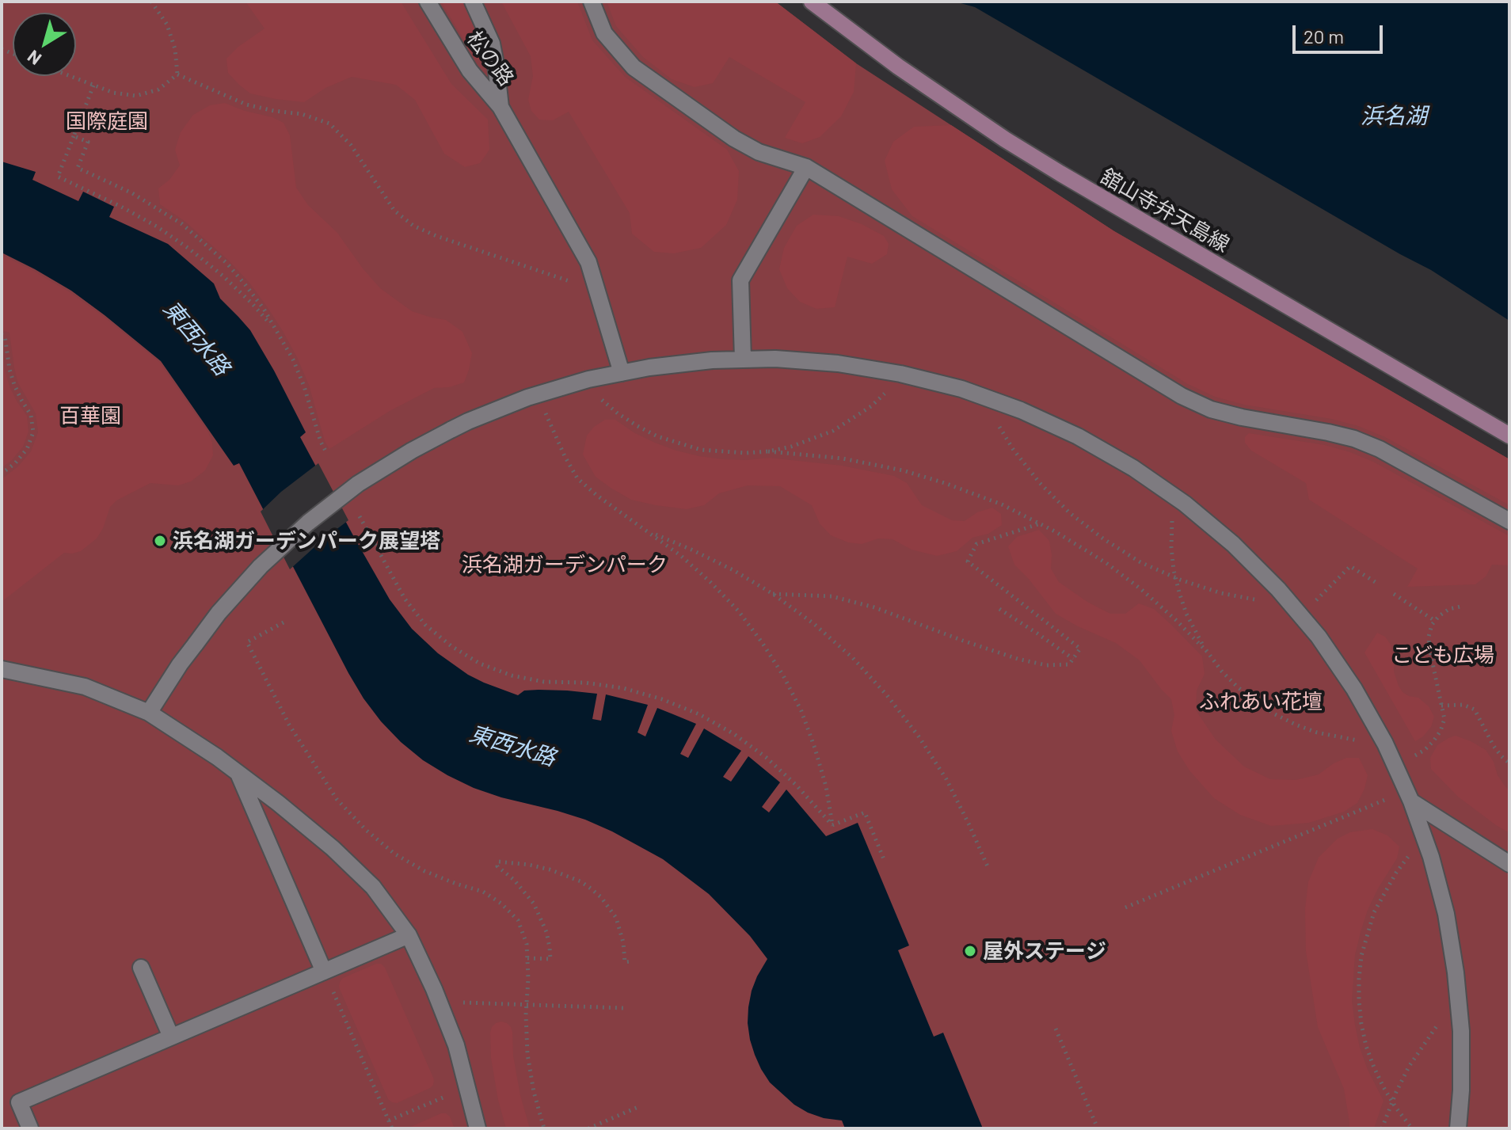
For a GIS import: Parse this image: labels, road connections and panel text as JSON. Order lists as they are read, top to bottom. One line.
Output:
{"streets":{"main road":["舘山寺弁天島線"],"lane":["松の路"]},"water":["浜名湖","東西水路"],"parks":["国際庭園","百華園","浜名湖ガーデンパーク","こども広場","ふれあい花壇"],"places":["浜名湖ガーデンパーク展望塔","屋外ステージ"],"scale_bar":"20 m","north":"bottom left"}
